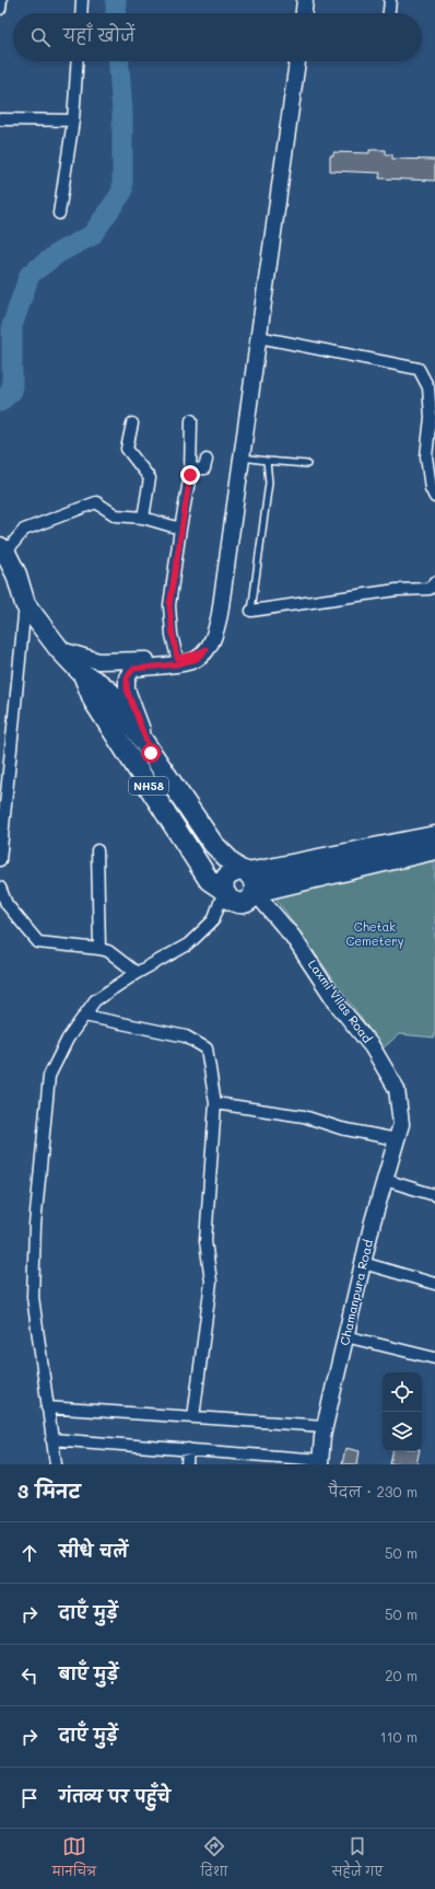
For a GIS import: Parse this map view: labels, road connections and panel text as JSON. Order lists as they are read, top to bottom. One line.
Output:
{"streets":{"highway":["NH58","Laxmi Vilas Road"],"street":["Chamanpura Road"]},"crossings":[["NH58","Laxmi Vilas Road"],["Laxmi Vilas Road","Chamanpura Road"]],"parks":["Chetak Cemetery"],"page":{"search":"यहाँ खोजें","heading":["3 मिनट","पैदल · 230 m"],"list":[["सीधे चलें","50 m"],["दाएँ मुड़ें","50 m"],["बाएँ मुड़ें","20 m"],["दाएँ मुड़ें","110 m"],"गंतव्य पर पहुँचे"],"nav":["मानचित्र","दिशा","सहेजे गए"]}}
